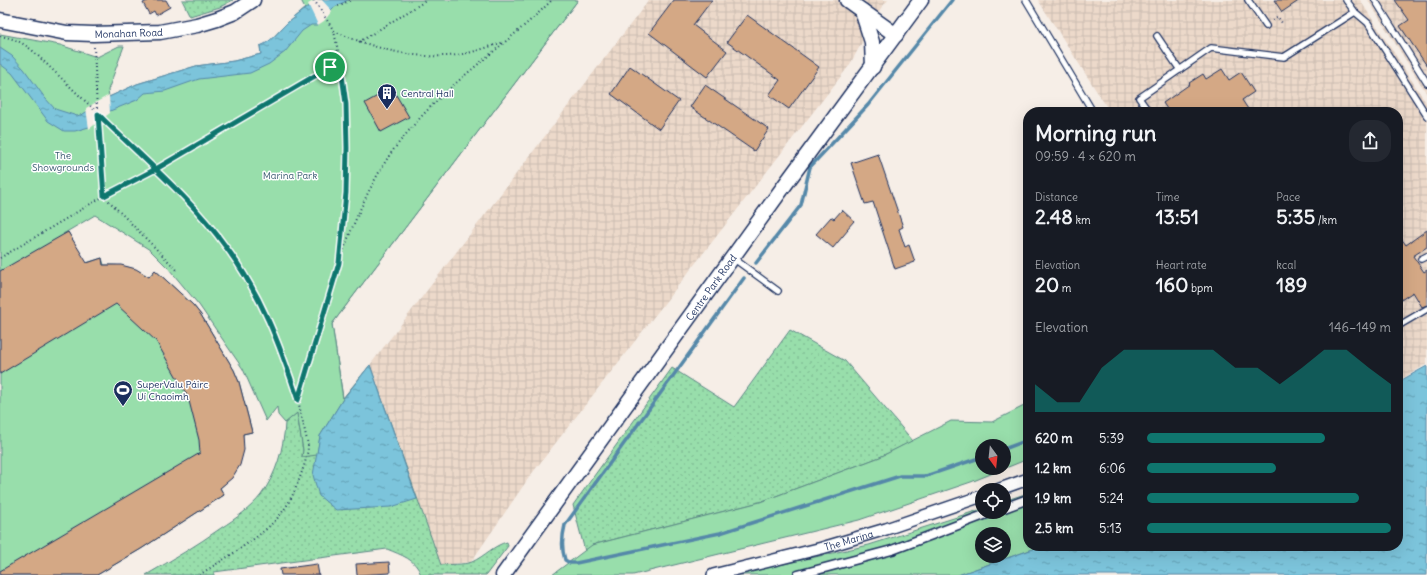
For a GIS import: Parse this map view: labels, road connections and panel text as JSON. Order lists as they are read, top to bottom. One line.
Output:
{"streets":{"street":["Monahan Road","Centre Park Road","The Marina"]},"parks":["The Showgrounds","Marina Park"],"places":{"building":["Central Hall"],"sports":["SuperValu Páirc Uí Chaoimh"]},"north":"bottom","page":{"heading":["Morning run","09:59 · 4 × 620 m"],"stats":[["Distance","2.48 km"],["Time","13:51"],["Pace","5:35 /km"],["Elevation","20 m"],["Heart rate","160 bpm"],["kcal","189"]],"chart":["Elevation","146–149 m"],"list":[{"name":"620 m","note":"5:39"},{"name":"1.2 km","note":"6:06"},{"name":"1.9 km","note":"5:24"},{"name":"2.5 km","note":"5:13"}]}}
